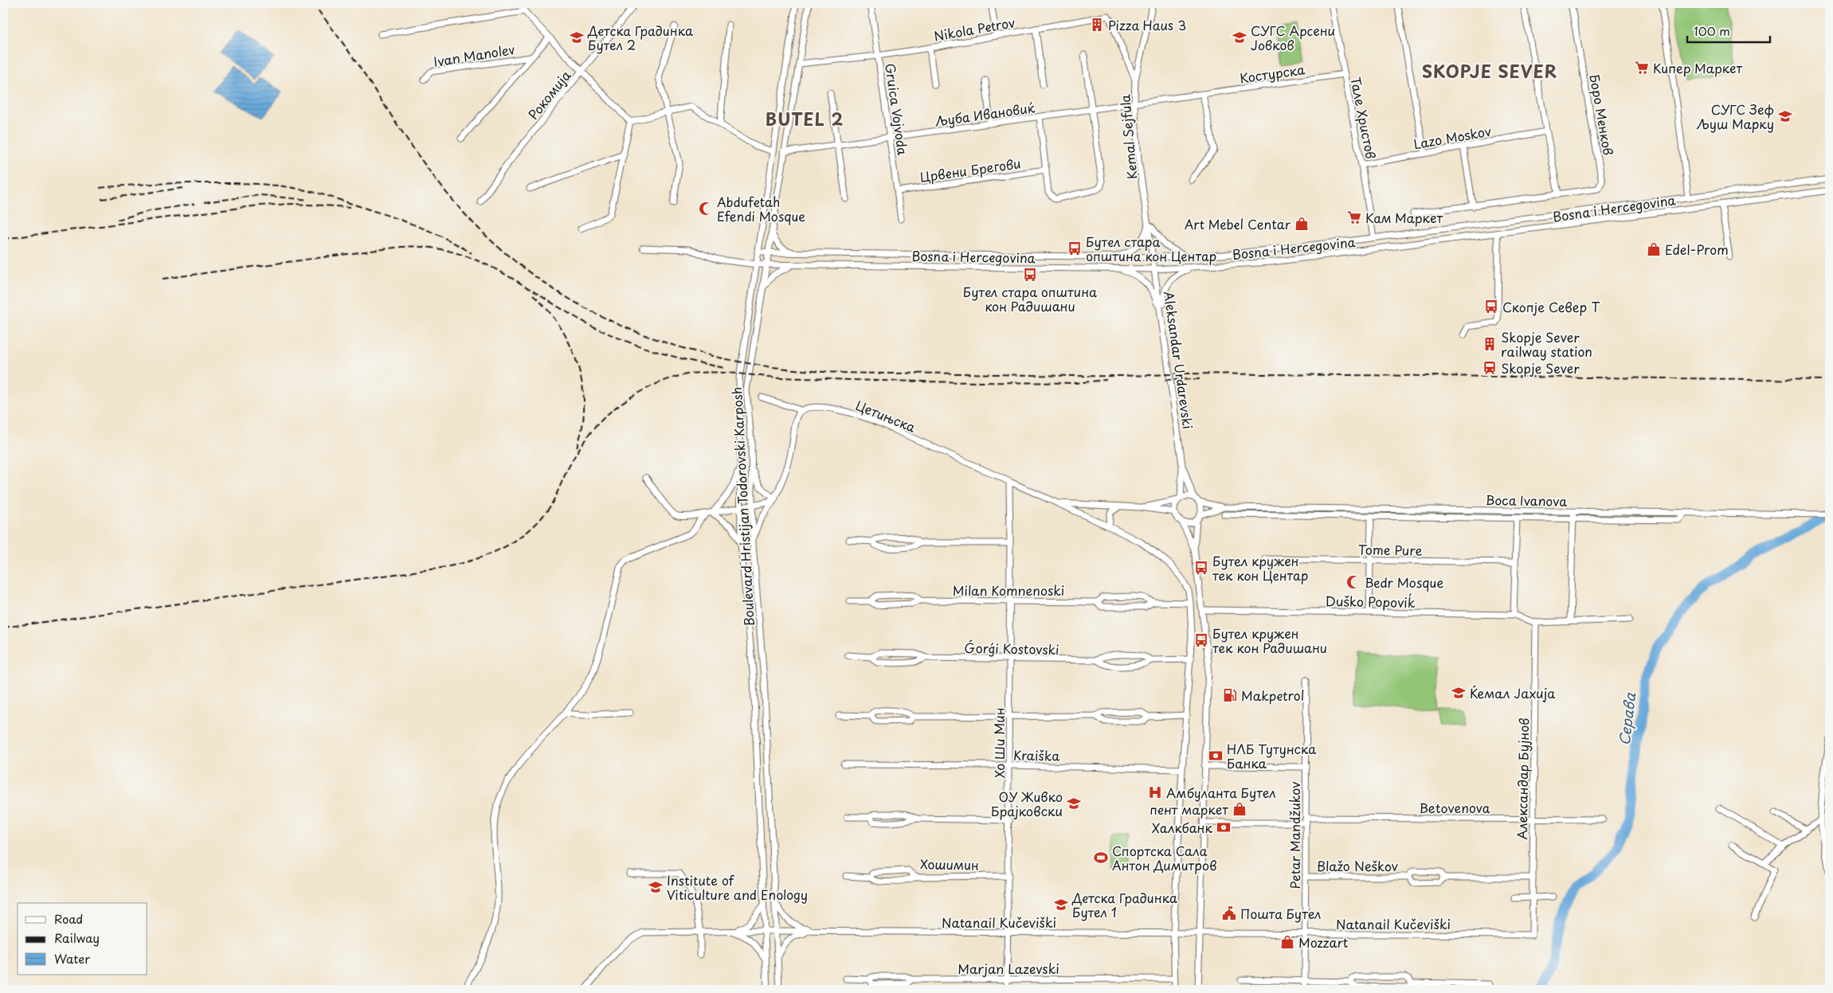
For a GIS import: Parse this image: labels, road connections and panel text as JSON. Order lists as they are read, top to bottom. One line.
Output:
{"streets":{"street":["Nikola Petrov","Ivan Manolev","Костурска","Рокомија","Gruica Vojvoda","Љуба Ивановиќ","Боро Менков","Тале Христов","Kemal Sejfula","Lazo Moskov","Црвени Брегови","Bosna i Hercegovina","Aleksandar Urdarevski","Цетињска","Boca Ivanova","Boulevard Hristijan Todorovski Karposh","Tome Pure","Milan Komnenoski","Duško Popoviḱ","Ǵorǵi Kostovski","Хо Ши Мин","Kraiška","Александар Бујнов","Betovenova","Petar Mandžukov","Хошимин","Blažo Neškov","Natanail Kučeviški","Marjan Lazevski"]},"crossings":[["Nikola Petrov","Gruica Vojvoda"],["Nikola Petrov","Kemal Sejfula"],["Nikola Petrov","Boulevard Hristijan Todorovski Karposh"],["Костурска","Љуба Ивановиќ"],["Костурска","Тале Христов"],["Костурска","Kemal Sejfula"],["Gruica Vojvoda","Љуба Ивановиќ"],["Gruica Vojvoda","Црвени Брегови"],["Љуба Ивановиќ","Kemal Sejfula"],["Љуба Ивановиќ","Boulevard Hristijan Todorovski Karposh"],["Тале Христов","Lazo Moskov"],["Тале Христов","Bosna i Hercegovina"],["Kemal Sejfula","Bosna i Hercegovina"],["Kemal Sejfula","Aleksandar Urdarevski"],["Bosna i Hercegovina","Aleksandar Urdarevski"],["Bosna i Hercegovina","Boulevard Hristijan Todorovski Karposh"],["Aleksandar Urdarevski","Boca Ivanova"],["Цетињска","Milan Komnenoski"],["Цетињска","Ǵorǵi Kostovski"],["Цетињска","Хо Ши Мин"],["Цетињска","Kraiška"],["Цетињска","Natanail Kučeviški"],["Цетињска","Marjan Lazevski"],["Boulevard Hristijan Todorovski Karposh","Natanail Kučeviški"],["Milan Komnenoski","Хо Ши Мин"],["Duško Popoviḱ","Александар Бујнов"],["Ǵorǵi Kostovski","Хо Ши Мин"],["Хо Ши Мин","Kraiška"],["Хо Ши Мин","Хошимин"],["Хо Ши Мин","Natanail Kučeviški"],["Хо Ши Мин","Marjan Lazevski"],["Александар Бујнов","Betovenova"],["Александар Бујнов","Blažo Neškov"],["Александар Бујнов","Natanail Kučeviški"],["Betovenova","Petar Mandžukov"],["Petar Mandžukov","Blažo Neškov"],["Petar Mandžukov","Natanail Kučeviški"]],"districts":["SKOPJE SEVER","BUTEL 2"],"water":["Серава"],"places":{"building":["Pizza Haus 3","Skopje Sever railway station"],"school or university":["Детска Градинка Бутел 2","СУГС Арсени Јовков","СУГС Зеф Љуш Марку","Ќемал Јахија","ОУ Живко Брајковски","Institute of Viticulture and Enology","Детска Градинка Бутел 1"],"supermarket":["Кипер Маркет","Кам Маркет"],"mosque":["Abdufetah Efendi Mosque","Bedr Mosque"],"shop":["Art Mebel Centar","Edel-Prom","пент маркет","Mozzart"],"bus stop":["Бутел стара општина кон Центар","Бутел стара општина кон Радишани","Скопје Север Т","Бутел кружен тек кон Центар","Бутел кружен тек кон Радишани"],"station":["Skopje Sever"],"fuel station":["Makpetrol"],"bank":["НЛБ Тутунска Банка","Халкбанк"],"hospital":["Амбуланта Бутел"],"sports":["Спортска Сала Антон Димитров"],"public building":["Пошта Бутел"]},"legend":["Road","Railway","Water"],"scale_bar":"100 m"}
